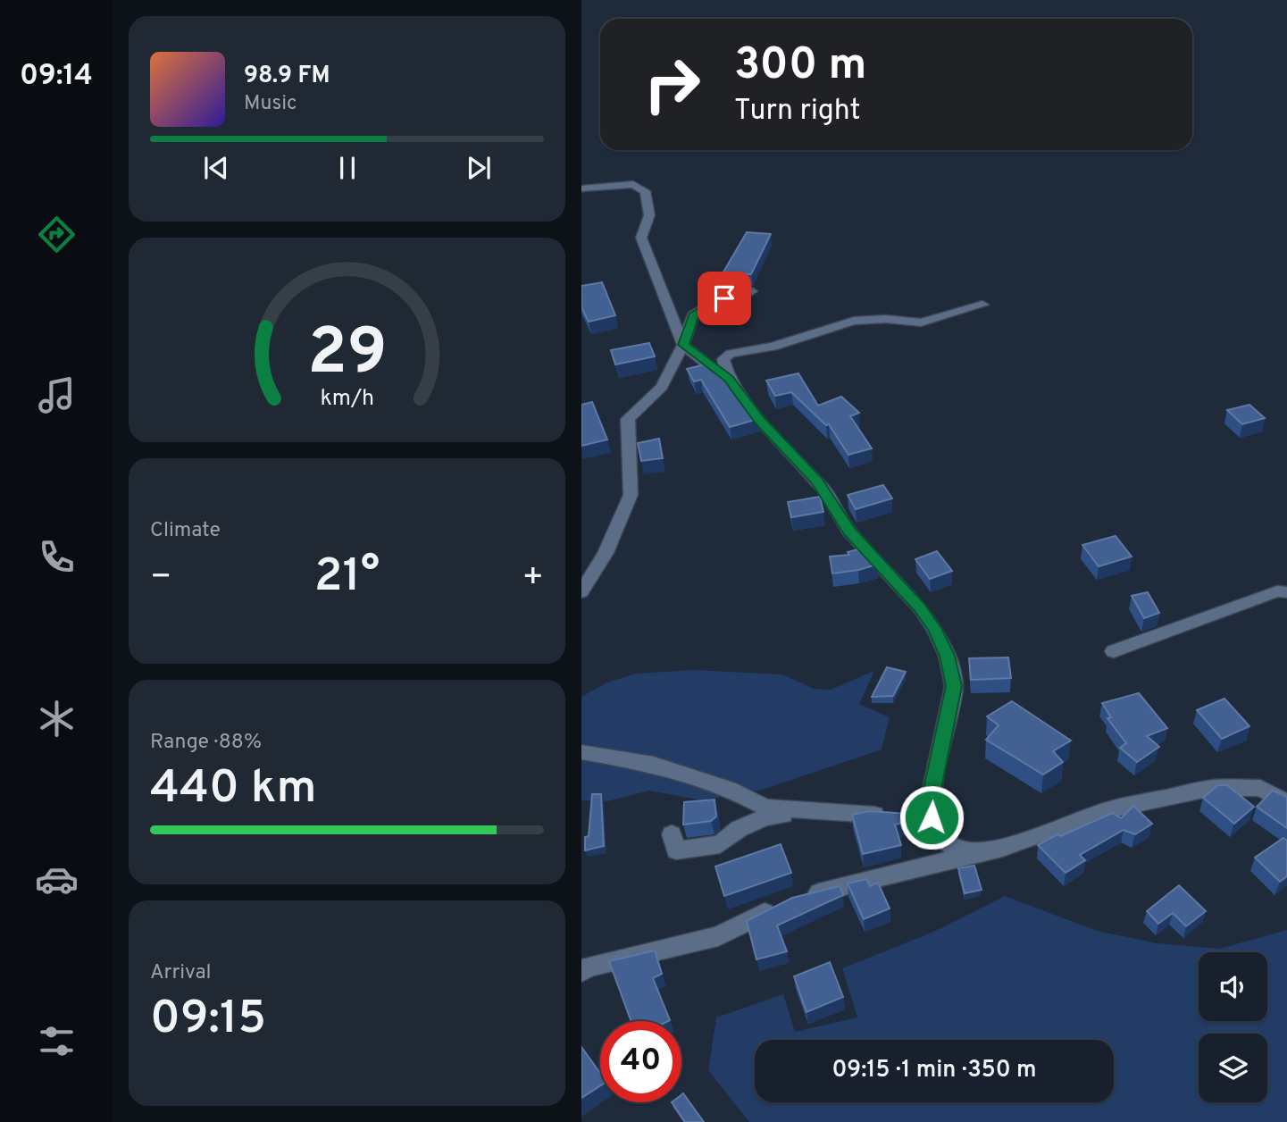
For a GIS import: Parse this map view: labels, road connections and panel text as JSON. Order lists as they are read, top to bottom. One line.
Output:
{"page":{"tabs":"09:14","turn":["300 m","Turn right"],"song":["98.9 FM","Music"],"tile":["Climate",["Range · 88%","440 km"],["Arrival","09:15"]],"heat":["−","21°","+"],"limit":"40","trip":"09:15 · 1 min · 350 m","gauge":["29","km/h"]}}
